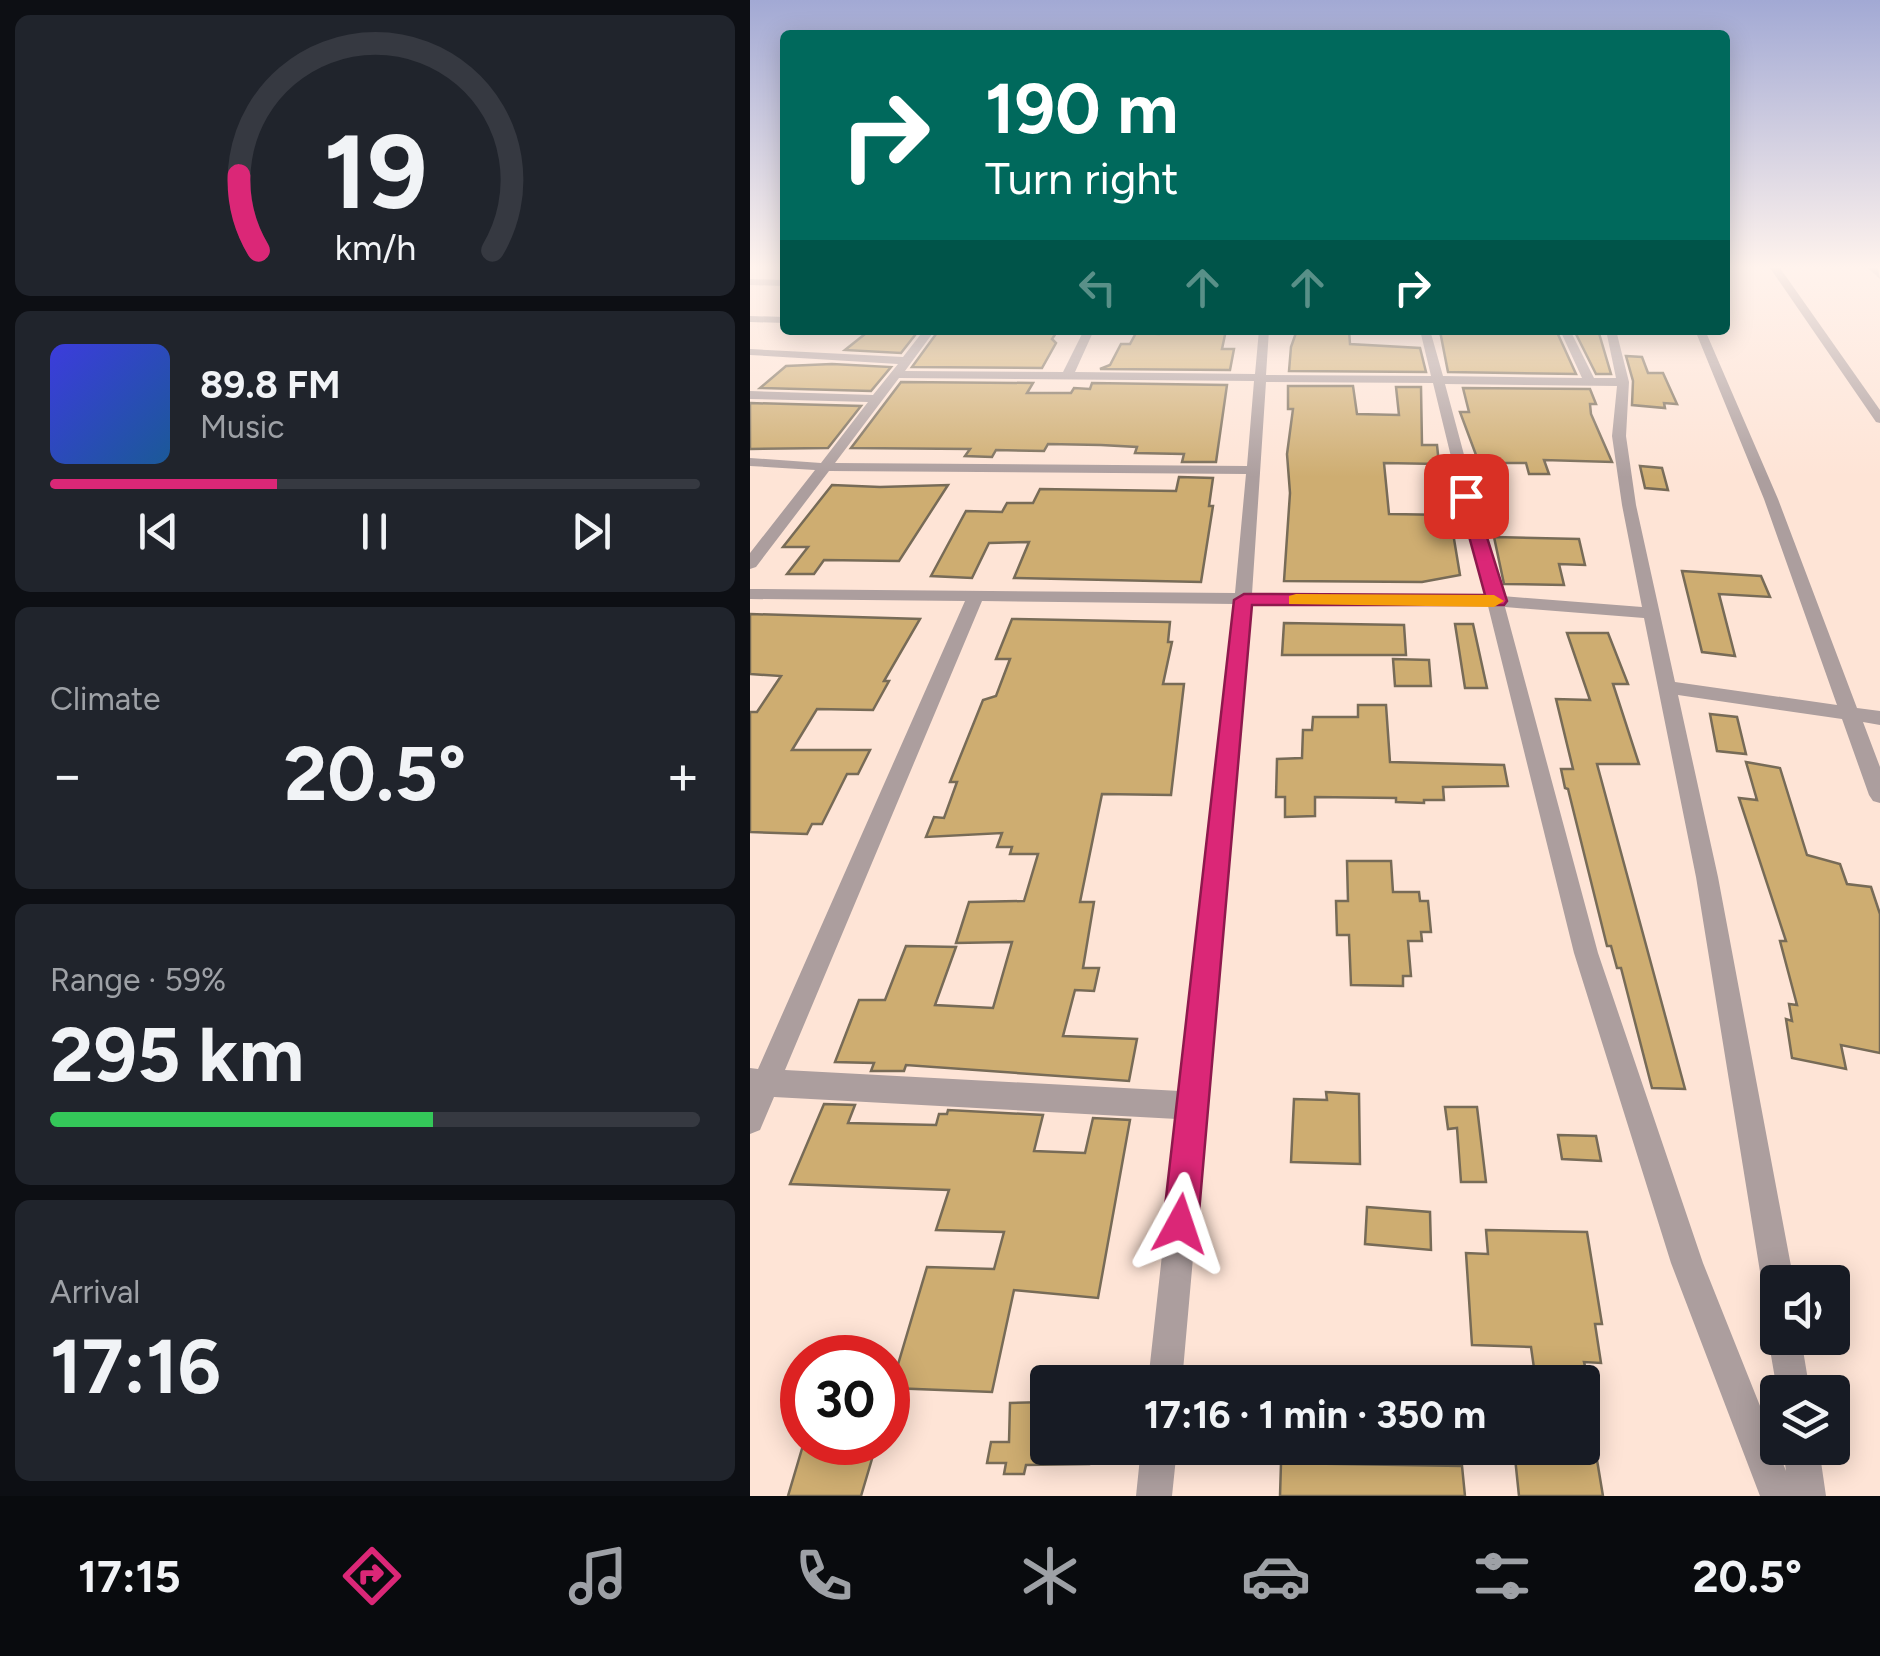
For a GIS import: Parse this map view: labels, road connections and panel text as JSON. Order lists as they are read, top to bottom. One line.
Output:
{"page":{"turn":["190 m","Turn right"],"song":["89.8 FM","Music"],"tile":["Climate",["Range · 59%","295 km"],["Arrival","17:16"]],"heat":["−","20.5°","+"],"limit":"30","trip":"17:16 · 1 min · 350 m","tabs":["17:15","20.5°"],"gauge":["19","km/h"]}}
